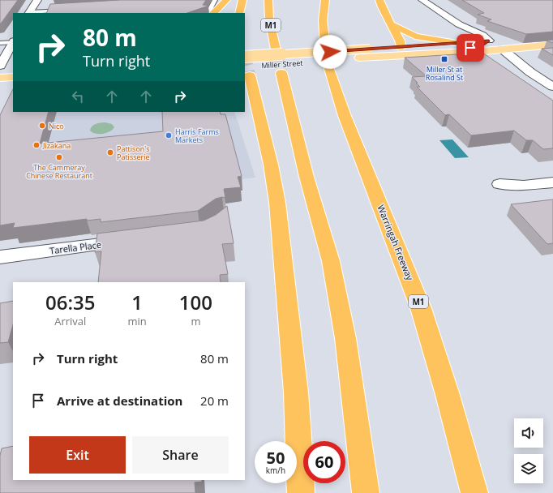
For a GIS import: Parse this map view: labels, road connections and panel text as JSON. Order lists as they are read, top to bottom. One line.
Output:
{"streets":{"highway":["M1","Warringah Freeway"],"main road":["Miller Street"],"street":["Tarella Place"]},"places":{"transit":["Miller St at Rosalind St"],"other":["Nico","Harris Farms Markets","Jizakana","Pattison's Patisserie","The Cammeray Chinese Restaurant"]},"page":{"turn":["80 m","Turn right"],"eta":["06:35","Arrival","1","min","100","m"],"list":[{"name":"Turn right","value":"80 m"},{"name":"Arrive at destination","value":"20 m"}],"buttons":["Exit","Share"],"speed":"50 km/h","limit":"60"}}
